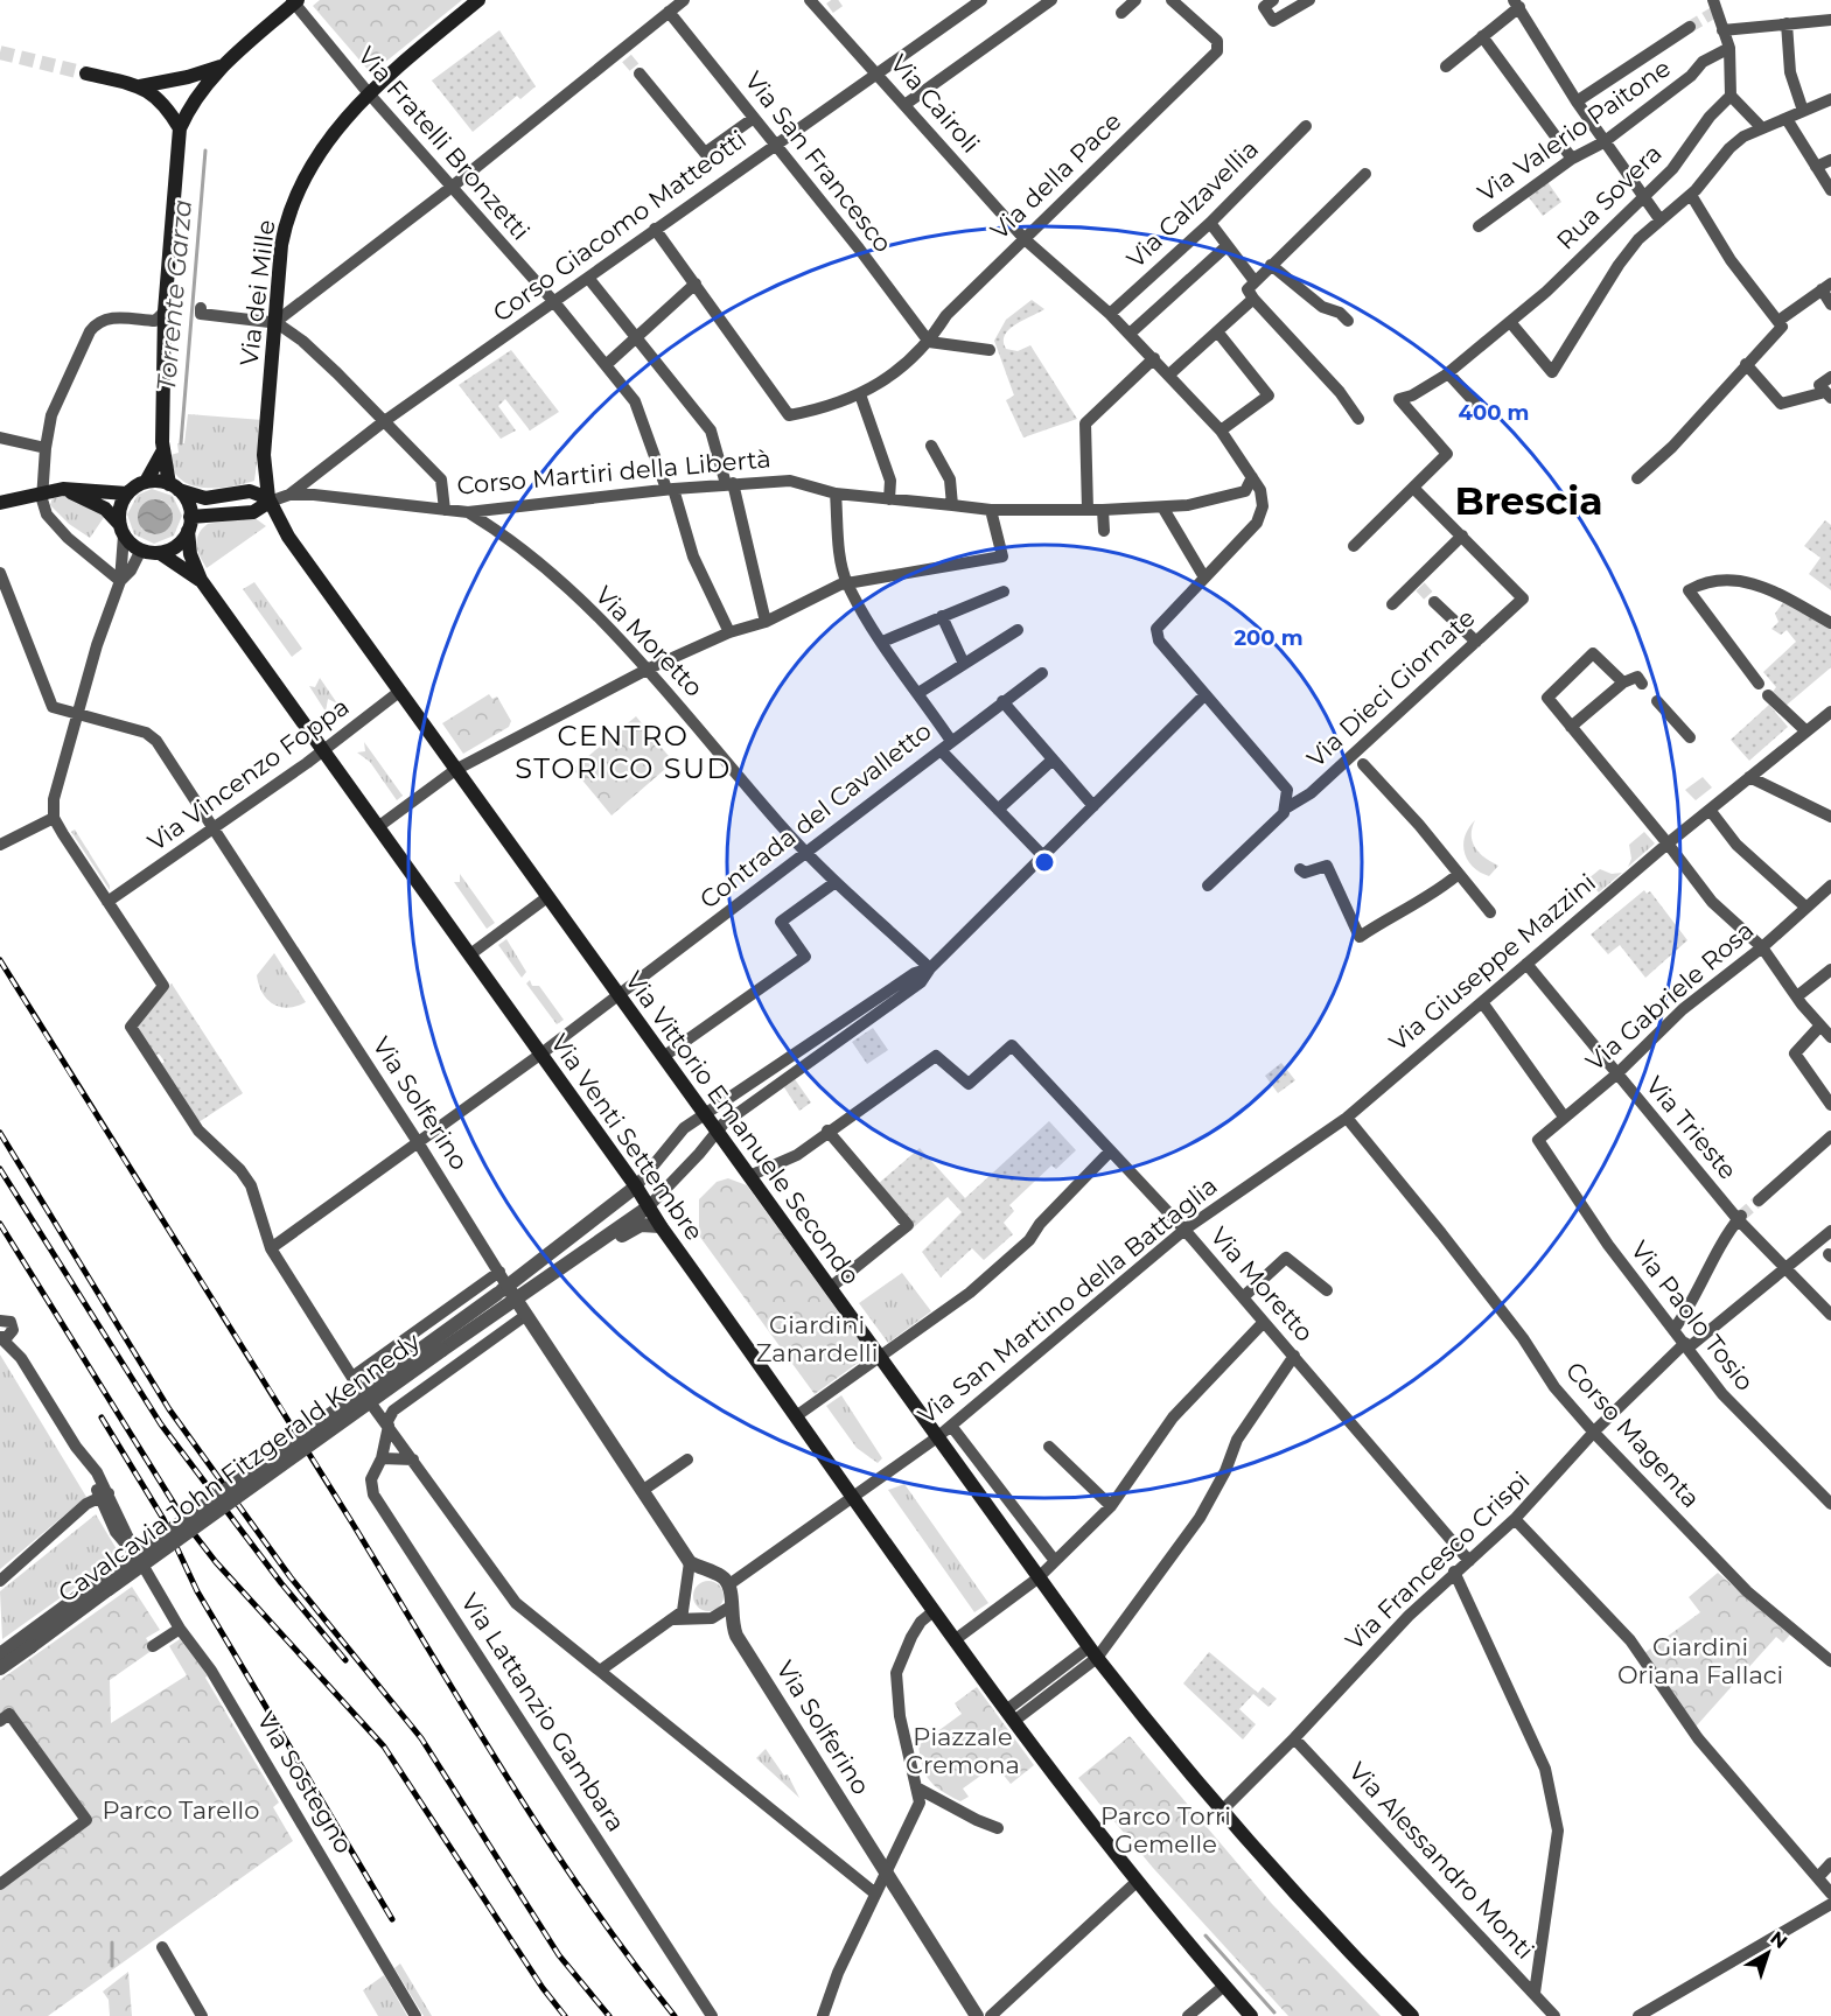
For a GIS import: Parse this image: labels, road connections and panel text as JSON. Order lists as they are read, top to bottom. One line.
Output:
{"streets":{"main road":["Via dei Mille","Via Vittorio Emanuele Secondo","Via Venti Settembre"],"street":["Via Cairoli","Via Valerio Paitone","Via Fratelli Bronzetti","Via San Francesco","Via della Pace","Rua Sovera","Via Calzavellia","Corso Giacomo Matteotti","Corso Martiri della Libertà","Via Moretto","Via Dieci Giornate","Via Vincenzo Foppa","Contrada del Cavalletto","Via Giuseppe Mazzini","Via Gabriele Rosa","Via Solferino","Via Trieste","Via San Martino della Battaglia","Via Paolo Tosio","Corso Magenta","Cavalcavia John Fitzgerald Kennedy","Via Francesco Crispi","Via Lattanzio Gambara","Via Sostegno","Via Alessandro Monti"]},"crossings":[["Via Cairoli","Via della Pace"],["Via Cairoli","Via Calzavellia"],["Via Cairoli","Corso Giacomo Matteotti"],["Via Fratelli Bronzetti","Corso Giacomo Matteotti"],["Via Fratelli Bronzetti","Via dei Mille"],["Via Fratelli Bronzetti","Corso Martiri della Libertà"],["Via San Francesco","Via della Pace"],["Via San Francesco","Corso Giacomo Matteotti"],["Corso Giacomo Matteotti","Via dei Mille"],["Corso Giacomo Matteotti","Corso Martiri della Libertà"],["Corso Giacomo Matteotti","Via Vittorio Emanuele Secondo"],["Via dei Mille","Corso Martiri della Libertà"],["Via dei Mille","Via Vittorio Emanuele Secondo"],["Corso Martiri della Libertà","Via Moretto"],["Corso Martiri della Libertà","Via Vittorio Emanuele Secondo"],["Via Moretto","Contrada del Cavalletto"],["Via Moretto","Via San Martino della Battaglia"],["Via Moretto","Via Francesco Crispi"],["Via Vincenzo Foppa","Via Solferino"],["Via Vincenzo Foppa","Via Vittorio Emanuele Secondo"],["Via Vincenzo Foppa","Via Venti Settembre"],["Via Vincenzo Foppa","Via Lattanzio Gambara"],["Contrada del Cavalletto","Via Solferino"],["Contrada del Cavalletto","Via Vittorio Emanuele Secondo"],["Contrada del Cavalletto","Via Venti Settembre"],["Contrada del Cavalletto","Via Lattanzio Gambara"],["Via Giuseppe Mazzini","Via Trieste"],["Via Giuseppe Mazzini","Via San Martino della Battaglia"],["Via Giuseppe Mazzini","Corso Magenta"],["Via Gabriele Rosa","Via Trieste"],["Via Gabriele Rosa","Via Paolo Tosio"],["Via Solferino","Via San Martino della Battaglia"],["Via Solferino","Cavalcavia John Fitzgerald Kennedy"],["Via Vittorio Emanuele Secondo","Via San Martino della Battaglia"],["Via Vittorio Emanuele Secondo","Via Francesco Crispi"],["Via Trieste","Via Francesco Crispi"],["Via Venti Settembre","Via San Martino della Battaglia"],["Via San Martino della Battaglia","Corso Magenta"],["Via Paolo Tosio","Via Francesco Crispi"],["Corso Magenta","Via Francesco Crispi"],["Via Francesco Crispi","Via Alessandro Monti"]],"districts":["Brescia","CENTRO STORICO SUD"],"water":["Torrente Garza"],"parks":["Giardini Zanardelli","Giardini Oriana Fallaci","Piazzale Cremona","Parco Tarello","Parco Torri Gemelle"],"north":"top right","rings":["400 m","200 m"]}
